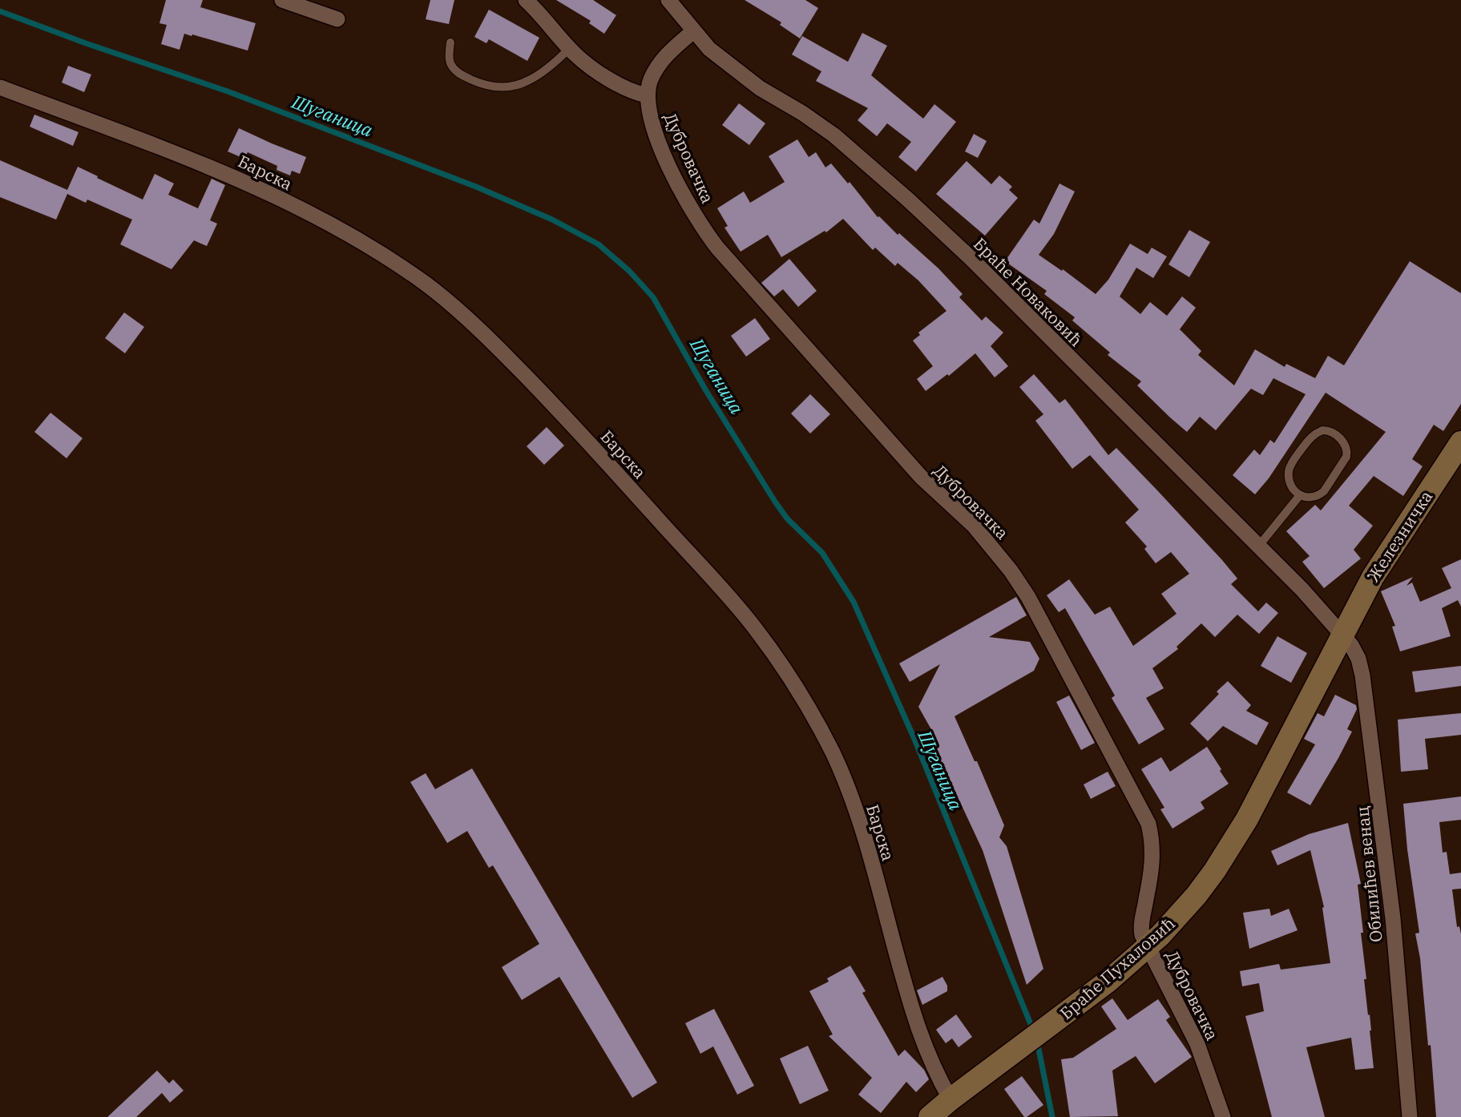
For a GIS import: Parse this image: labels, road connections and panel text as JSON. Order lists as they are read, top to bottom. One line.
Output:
{"streets":{"main road":["Железничка","Браће Пухаловић"],"street":["Дубровачка","Барска","Браће Новаковић","Обилићев венац"]},"crossings":[["Дубровачка","Браће Новаковић"],["Дубровачка","Браће Пухаловић"],["Барска","Браће Пухаловић"],["Браће Новаковић","Железничка"],["Браће Новаковић","Обилићев венац"],["Браће Новаковић","Браће Пухаловић"],["Железничка","Обилићев венац"],["Железничка","Браће Пухаловић"],["Обилићев венац","Браће Пухаловић"]],"water":["Шуганица"]}
